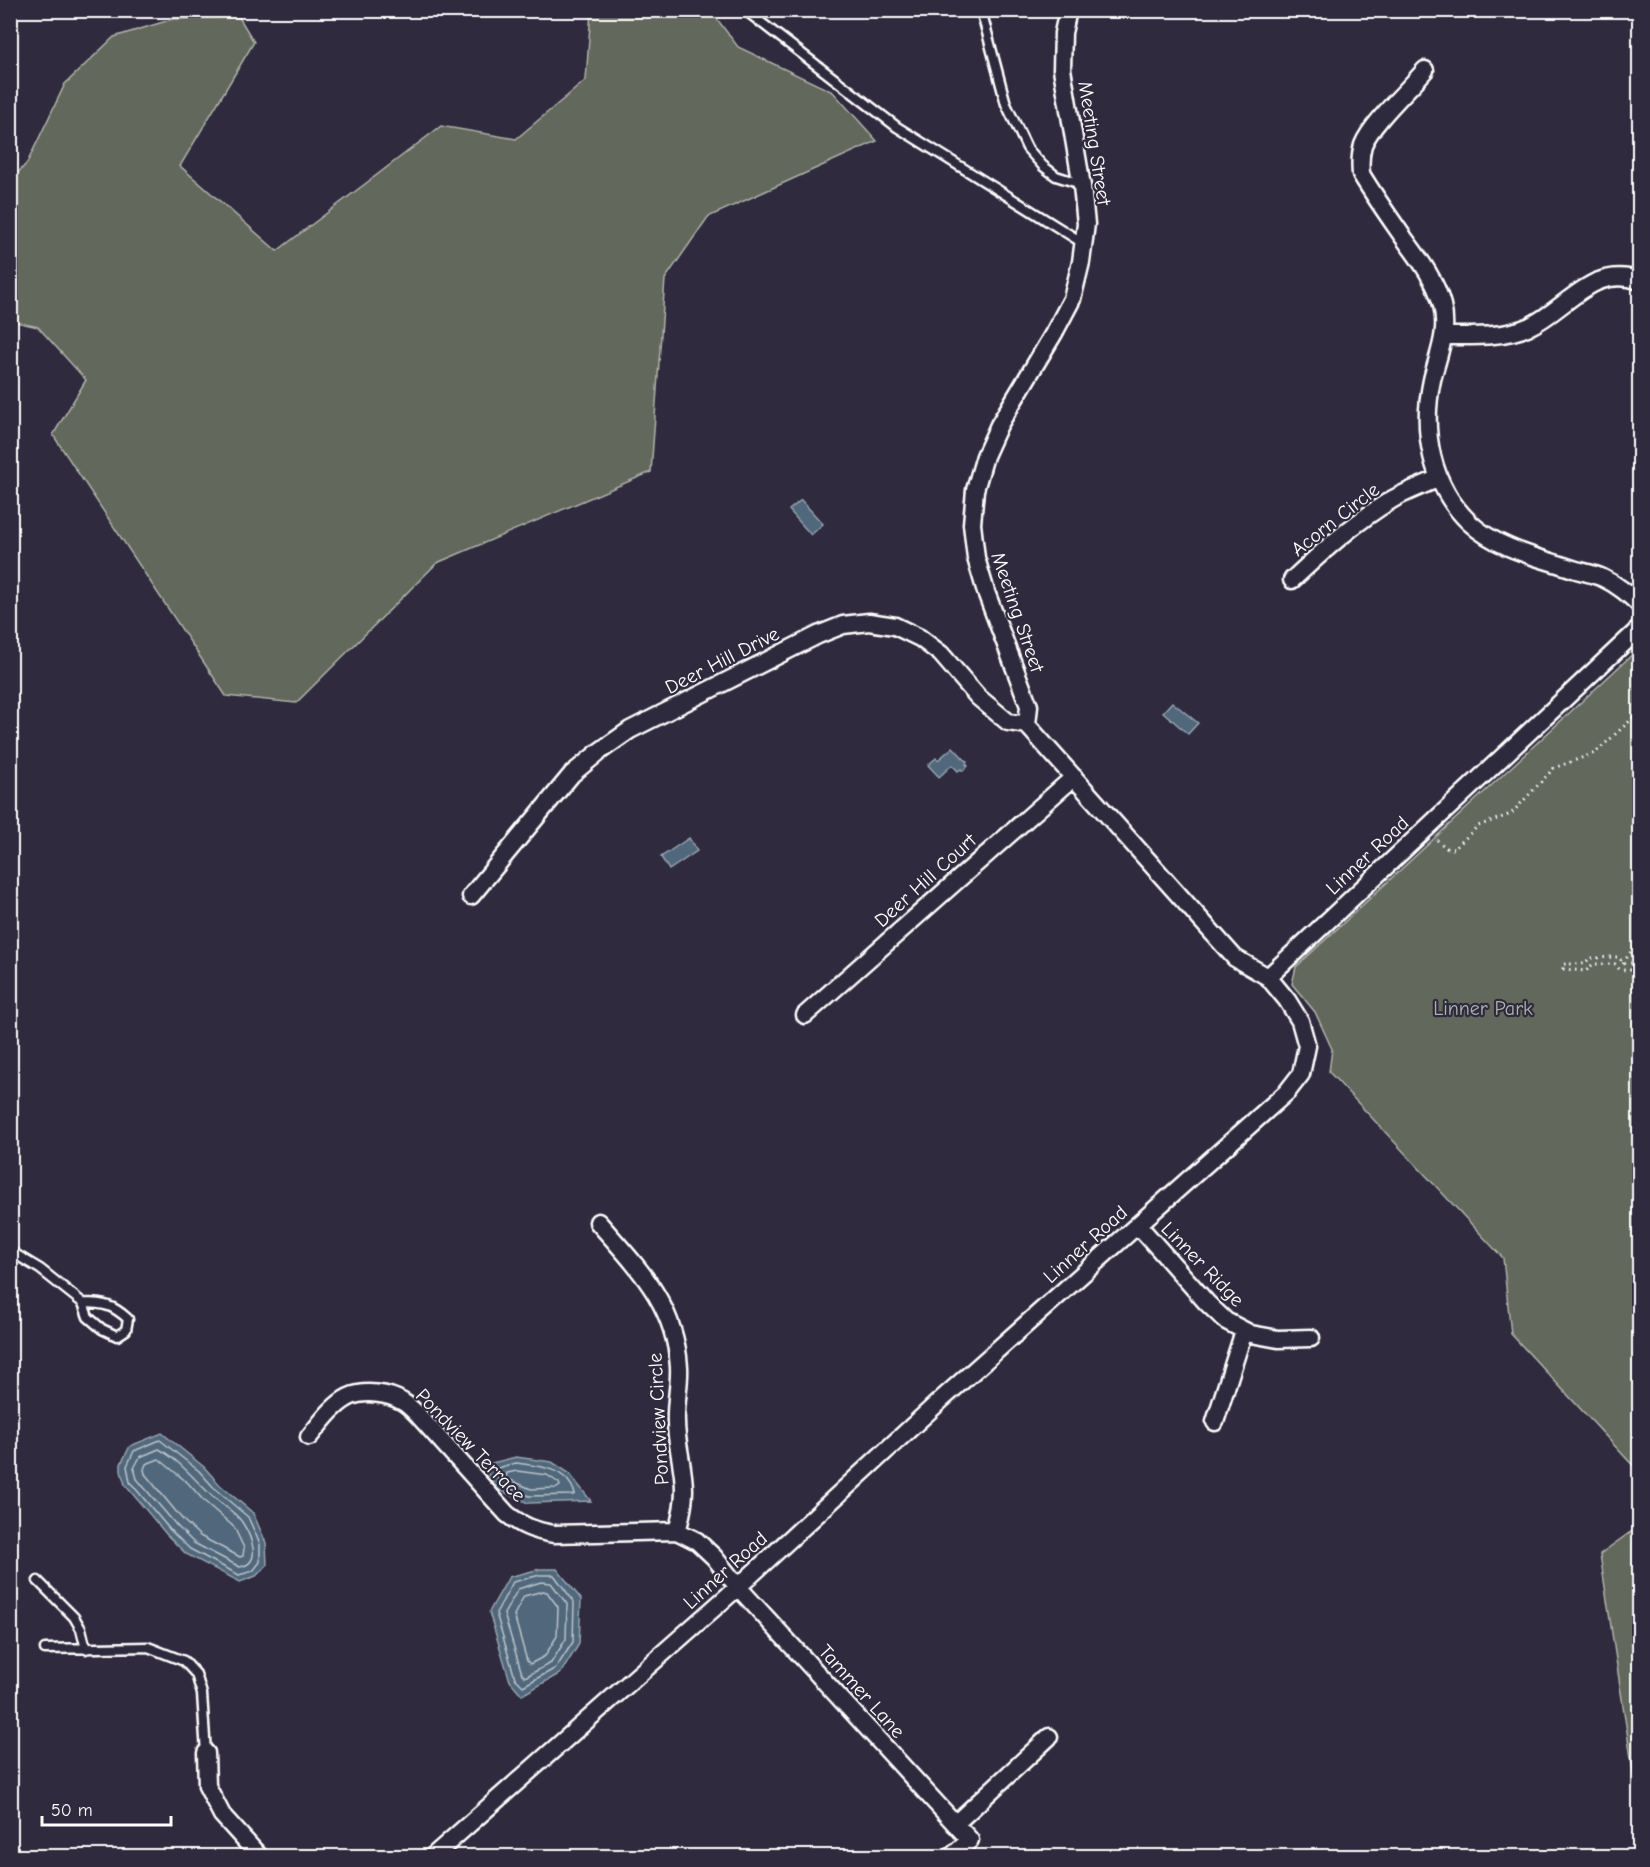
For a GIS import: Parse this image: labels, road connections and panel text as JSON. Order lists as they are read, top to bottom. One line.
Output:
{"streets":{"street":["Meeting Street","Acorn Circle","Deer Hill Drive","Linner Road","Deer Hill Court","Linner Ridge","Pondview Circle","Pondview Terrace","Tammer Lane"]},"crossings":[["Meeting Street","Deer Hill Drive"],["Linner Road","Linner Ridge"],["Linner Road","Tammer Lane"],["Pondview Circle","Pondview Terrace"]],"parks":["Linner Park"],"scale_bar":"50 m"}
